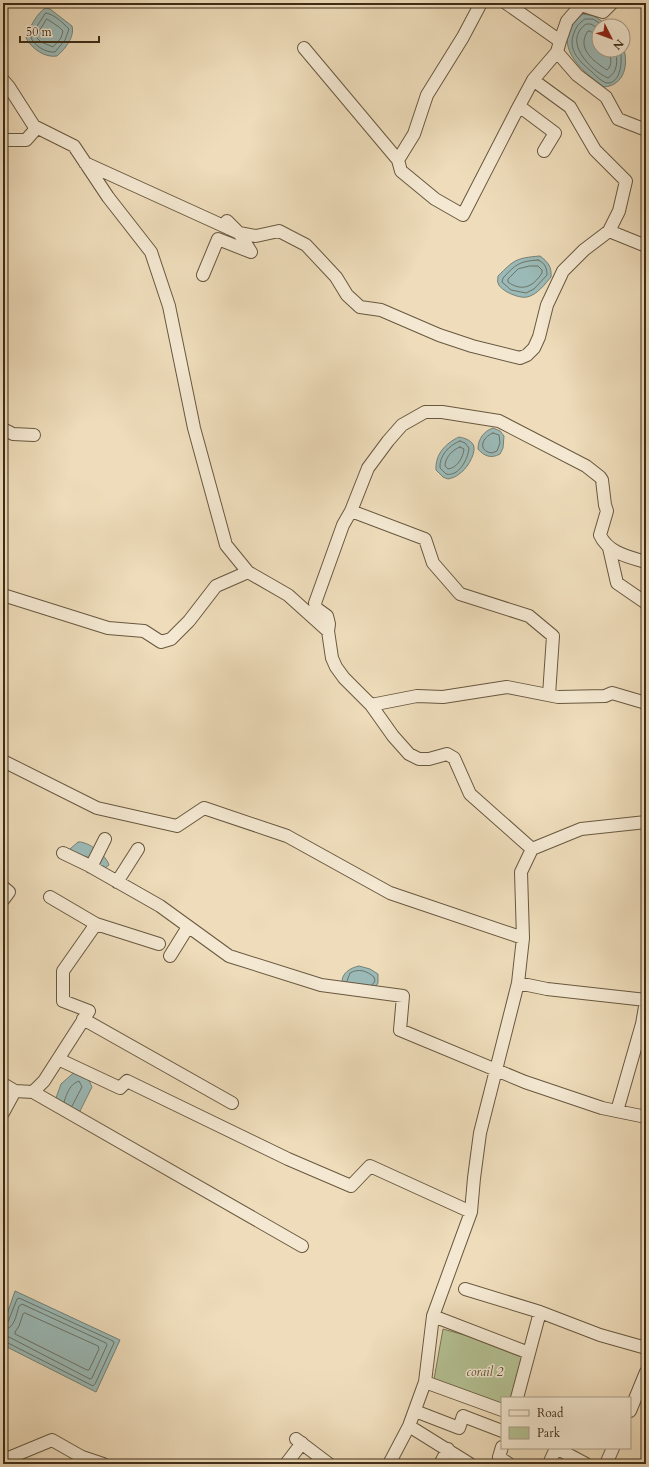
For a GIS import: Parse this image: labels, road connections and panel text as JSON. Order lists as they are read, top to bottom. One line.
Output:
{"parks":["corail 2"],"legend":["Road","Park"],"scale_bar":"50 m","north":"bottom right"}
